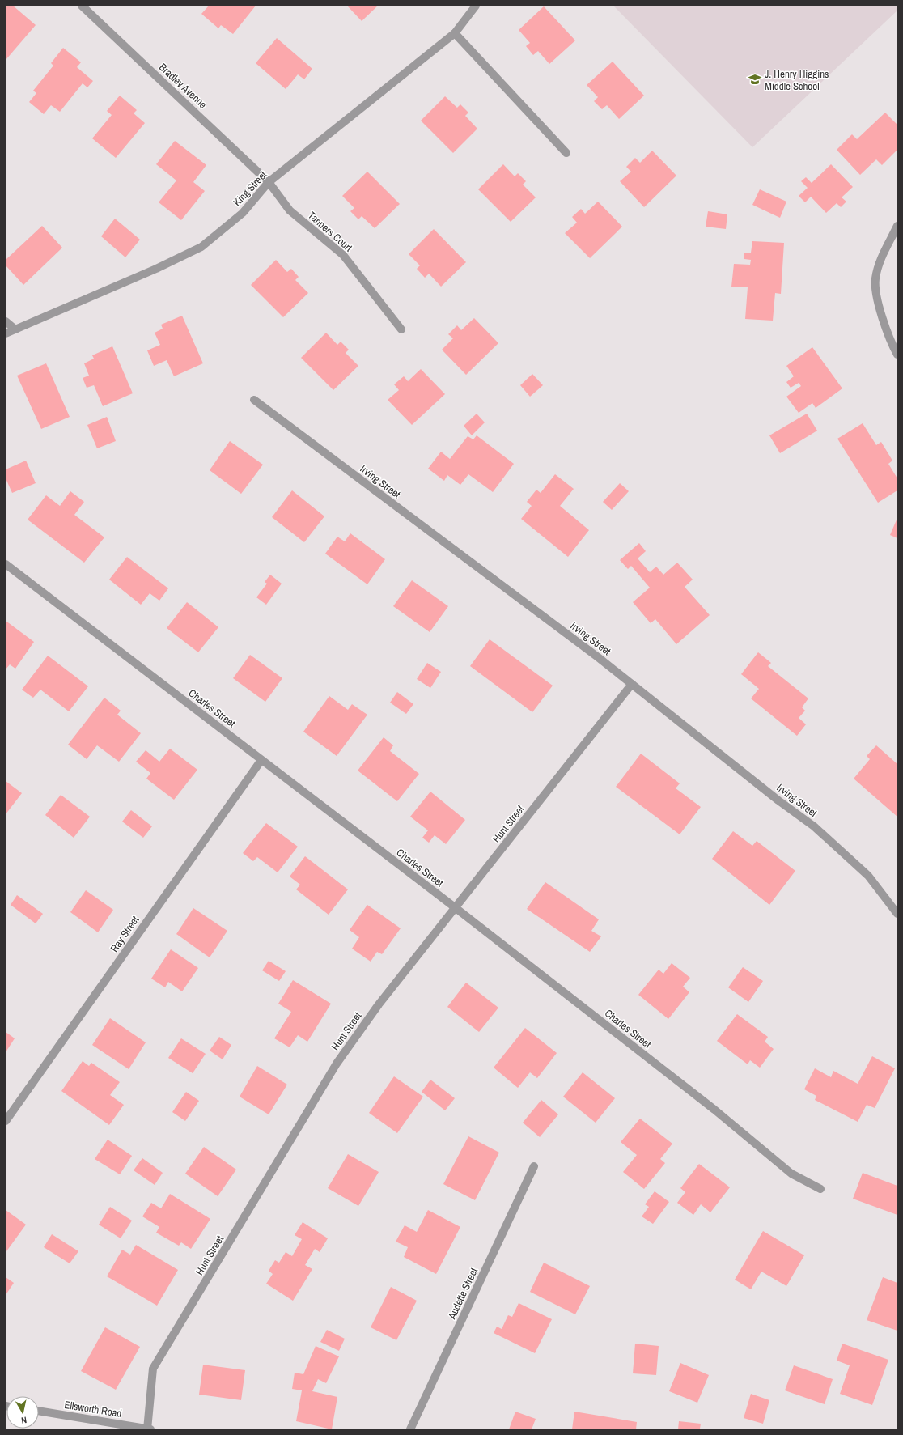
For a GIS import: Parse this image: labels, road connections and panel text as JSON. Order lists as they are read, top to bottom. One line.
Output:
{"streets":{"street":["Bradley Avenue","King Street","Tanners Court","Irving Street","Charles Street","Hunt Street","Ray Street","Audette Street","Ellsworth Road"]},"crossings":[["Bradley Avenue","King Street"],["Bradley Avenue","Tanners Court"],["King Street","Tanners Court"],["Irving Street","Hunt Street"],["Charles Street","Hunt Street"],["Charles Street","Ray Street"],["Hunt Street","Ellsworth Road"]],"places":{"school or university":["J. Henry Higgins Middle School"]},"north":"bottom"}
